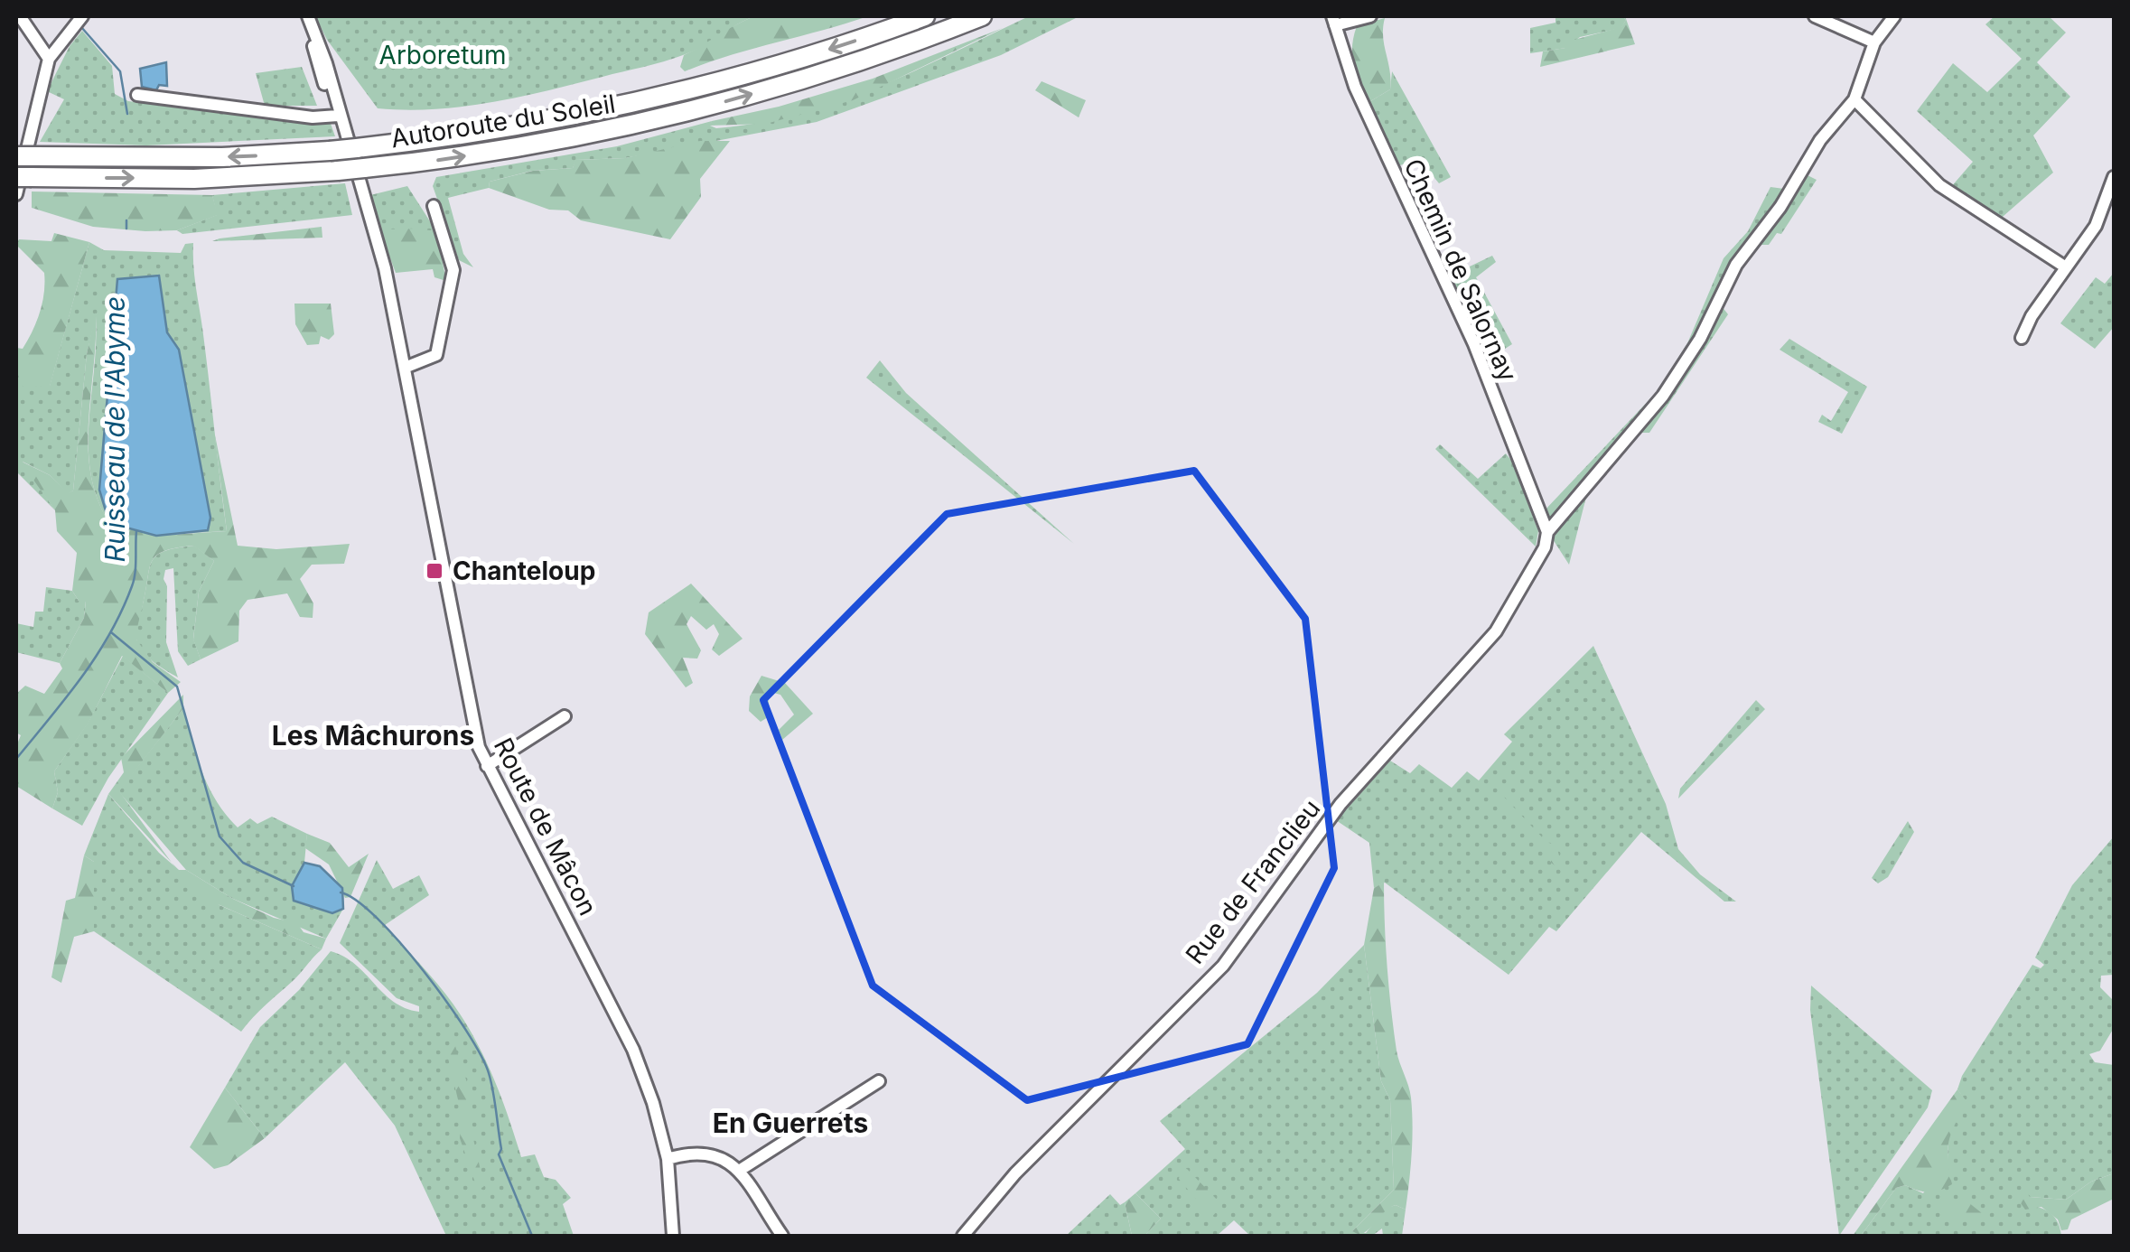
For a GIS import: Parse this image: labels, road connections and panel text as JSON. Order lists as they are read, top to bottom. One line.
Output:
{"streets":{"highway":["Autoroute du Soleil"],"street":["Chemin de Salornay","Route de Mâcon","Rue de Franclieu"]},"crossings":[["Autoroute du Soleil","Route de Mâcon"],["Chemin de Salornay","Rue de Franclieu"]],"districts":["Les Mâchurons","En Guerrets"],"water":["Ruisseau de l'Abyme"],"parks":["Arboretum"],"places":{"transit":["Chanteloup"]}}
